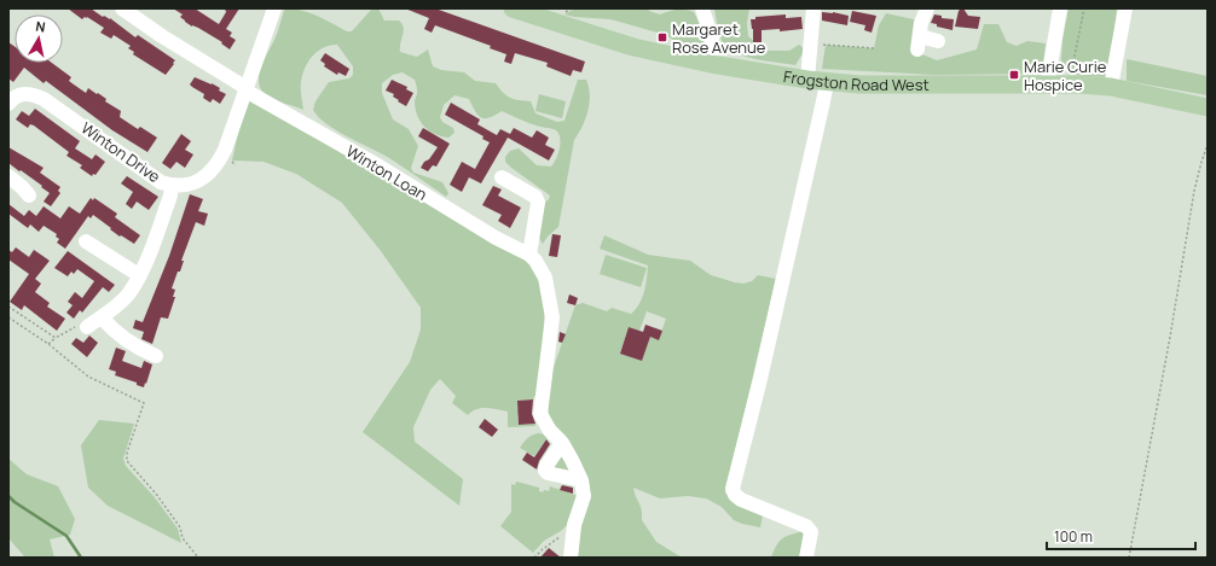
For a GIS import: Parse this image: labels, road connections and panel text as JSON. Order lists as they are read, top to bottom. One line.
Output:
{"streets":{"main road":["Frogston Road West"],"street":["Winton Drive","Winton Loan"]},"crossings":[["Winton Drive","Winton Loan"]],"places":{"transit":["Margaret Rose Avenue","Marie Curie Hospice"]},"scale_bar":"100 m","north":"top"}
